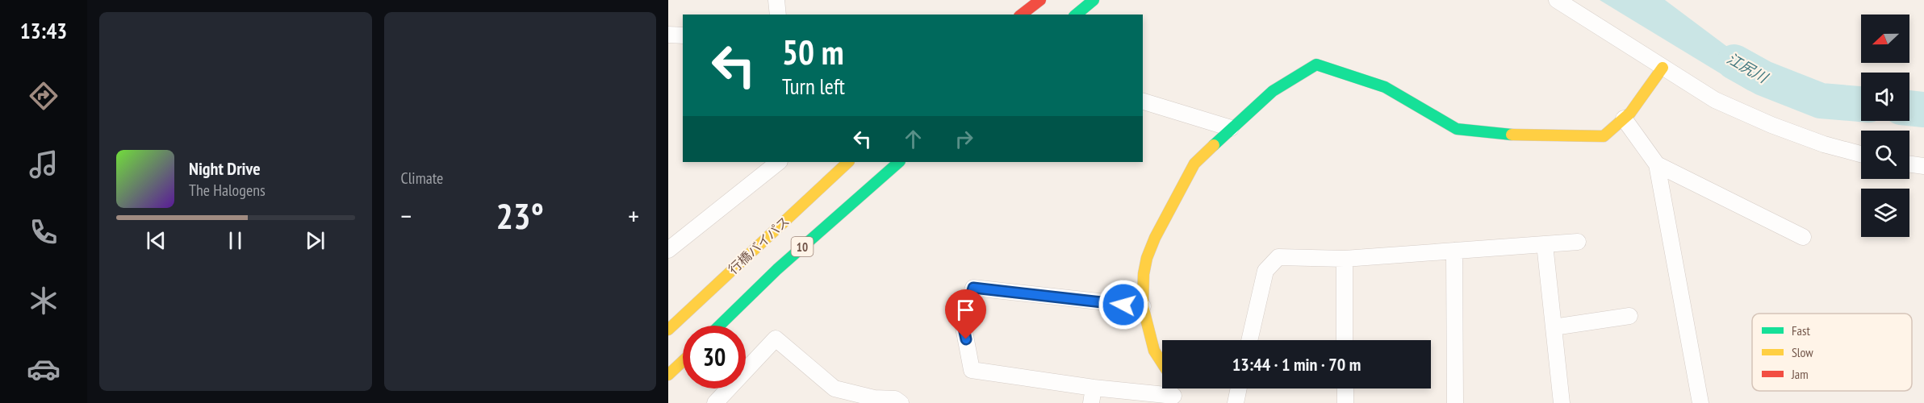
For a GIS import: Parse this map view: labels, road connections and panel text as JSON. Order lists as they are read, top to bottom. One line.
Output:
{"streets":{"main road":["行橋バイパス","10"]},"water":["江尻川"],"legend":["Fast","Slow","Jam"],"north":"left","page":{"tabs":"13:43","tile":"Climate","turn":["50 m","Turn left"],"song":["Night Drive","The Halogens"],"heat":["−","23°","+"],"limit":"30","trip":"13:44 · 1 min · 70 m"}}
